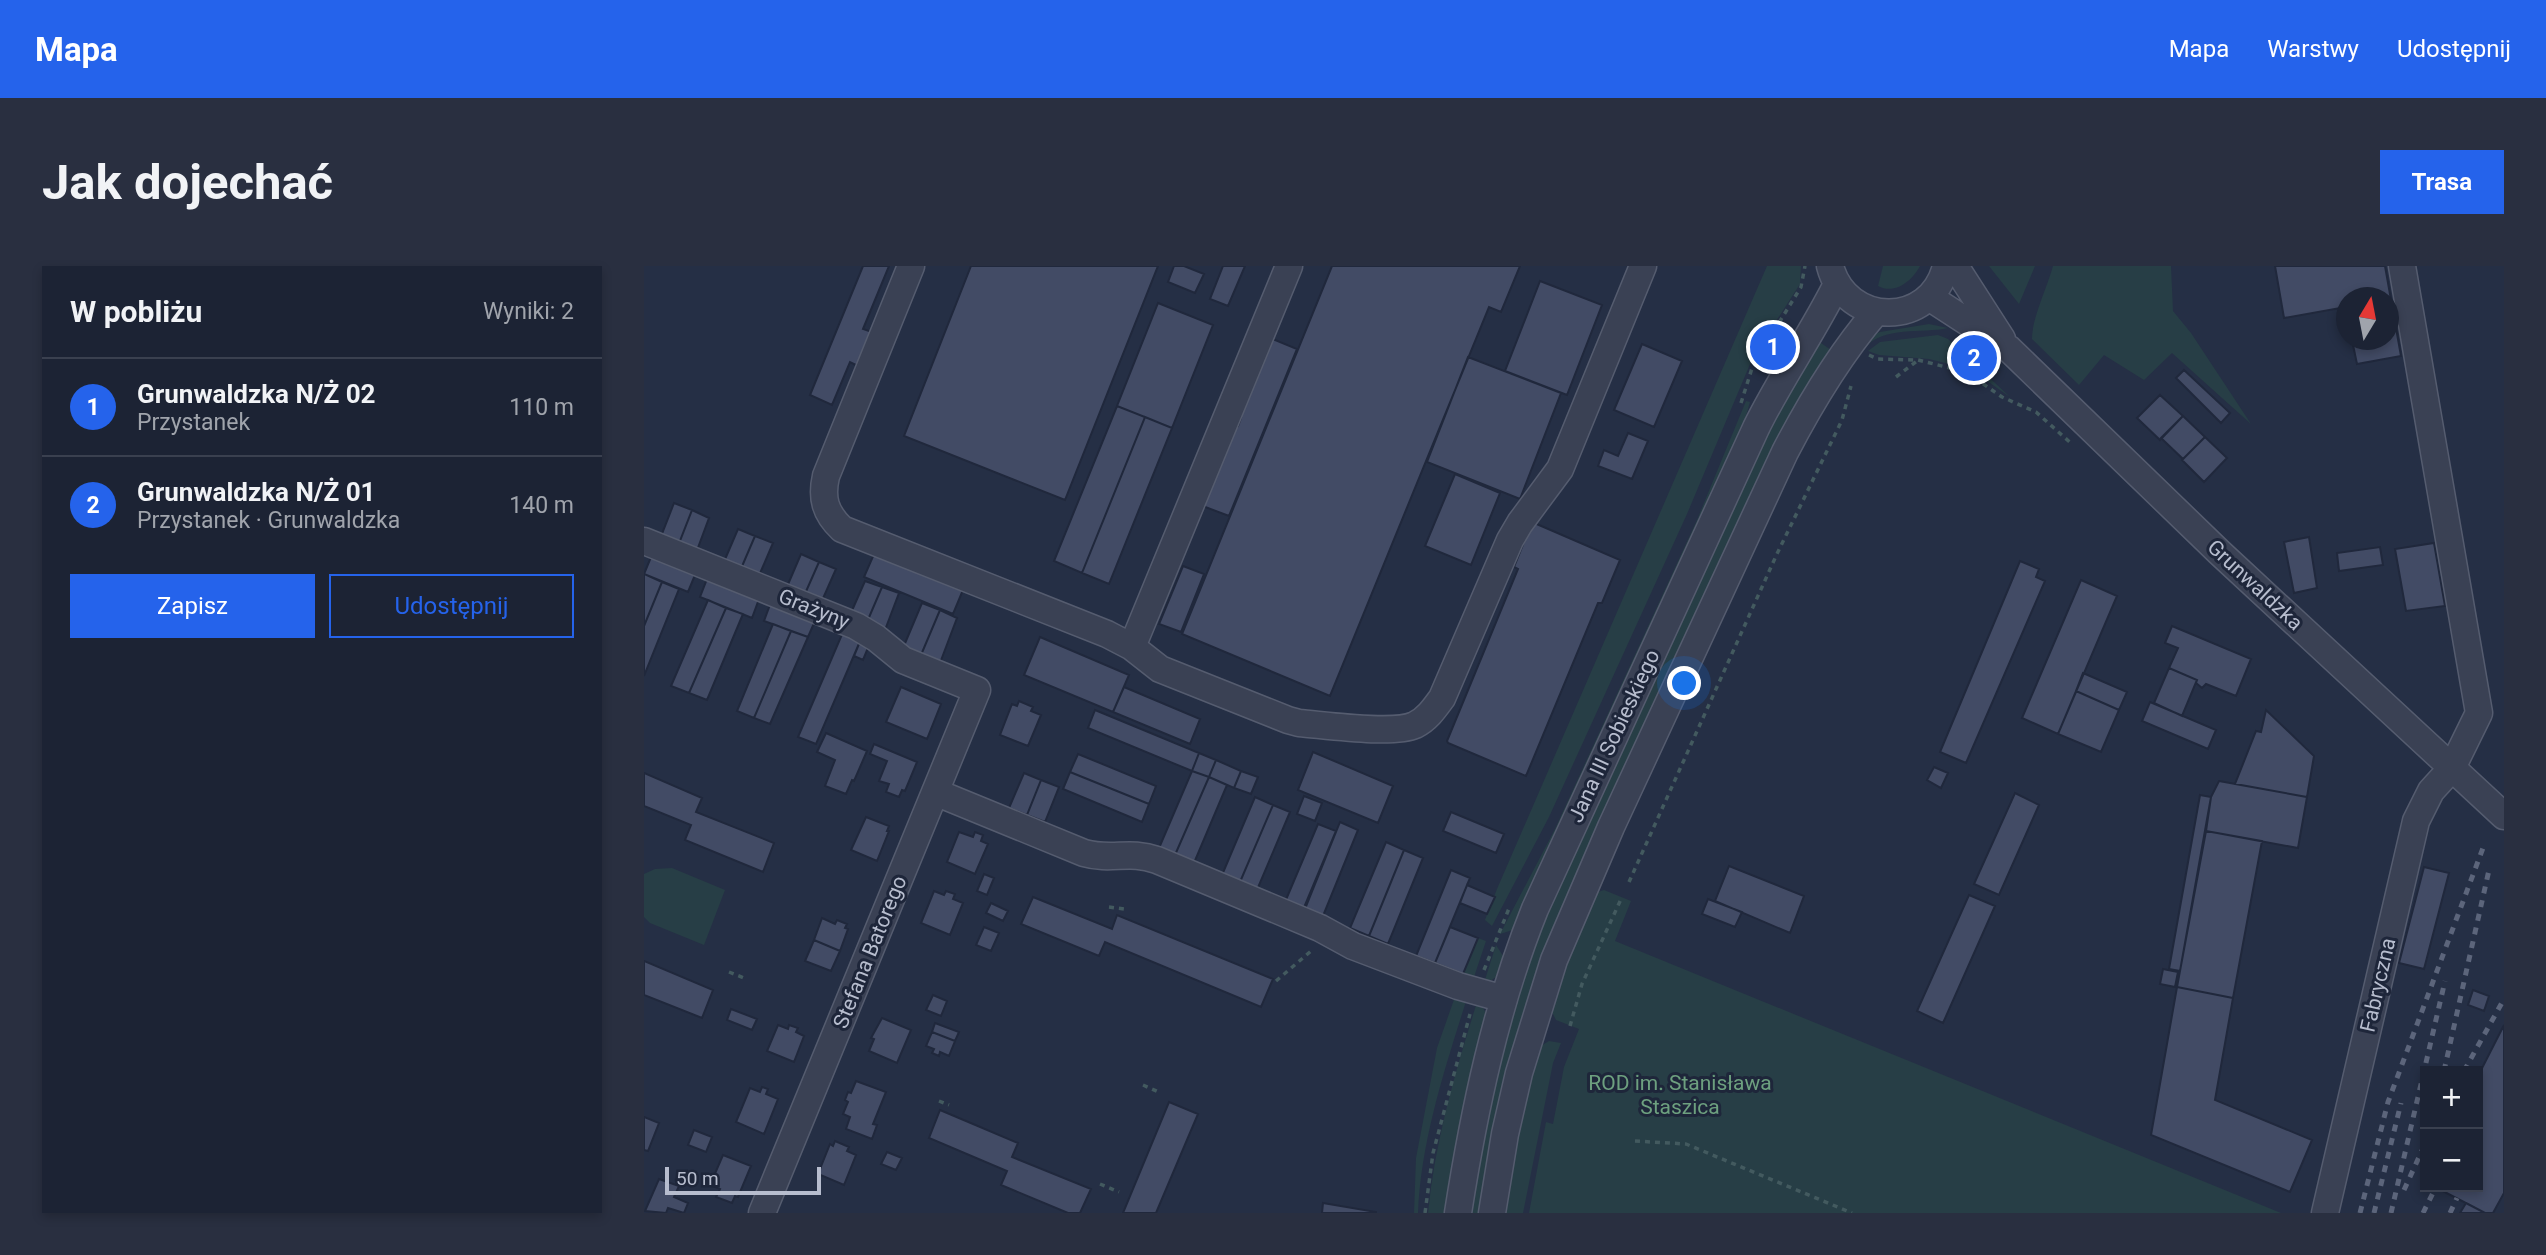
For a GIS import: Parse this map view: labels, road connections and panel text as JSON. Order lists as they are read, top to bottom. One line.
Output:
{"streets":{"street":["Grunwaldzka","Grażyny","Jana III Sobieskiego","Stefana Batorego","Fabryczna"]},"crossings":[["Grunwaldzka","Fabryczna"],["Grażyny","Stefana Batorego"]],"parks":["ROD im. Stanisława Staszica"],"scale_bar":"50 m","north":"top","page":{"header":"Mapa","nav":["Mapa","Warstwy","Udostępnij"],"buttons":["Trasa",["Zapisz","Udostępnij"]],"title":"Jak dojechać","heading":["W pobliżu","Wyniki: 2"],"pins":["1","2"],"list":[{"mark":"1","name":"Grunwaldzka N/Ż 02","note":"Przystanek","value":"110 m"},{"mark":"2","name":"Grunwaldzka N/Ż 01","note":"Przystanek · Grunwaldzka","value":"140 m"}],"map_buttons":["+","−"],"scale":"50 m"}}
